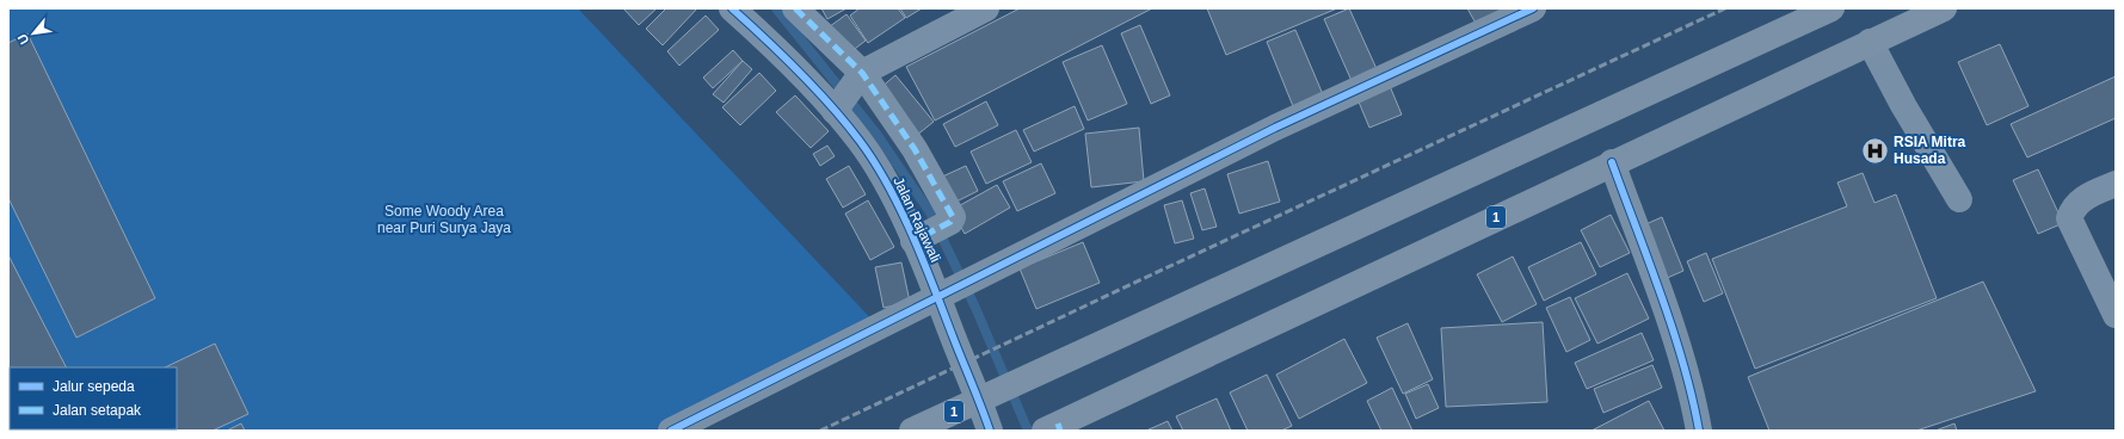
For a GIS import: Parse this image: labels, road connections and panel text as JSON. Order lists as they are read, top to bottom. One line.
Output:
{"streets":{"highway":["1"],"street":["Jalan Rajawali"]},"crossings":[["1","Jalan Rajawali"]],"parks":["Some Woody Area near Puri Surya Jaya"],"places":{"hospital":["RSIA Mitra Husada"]},"legend":["Jalur sepeda","Jalan setapak"],"north":"bottom left"}
